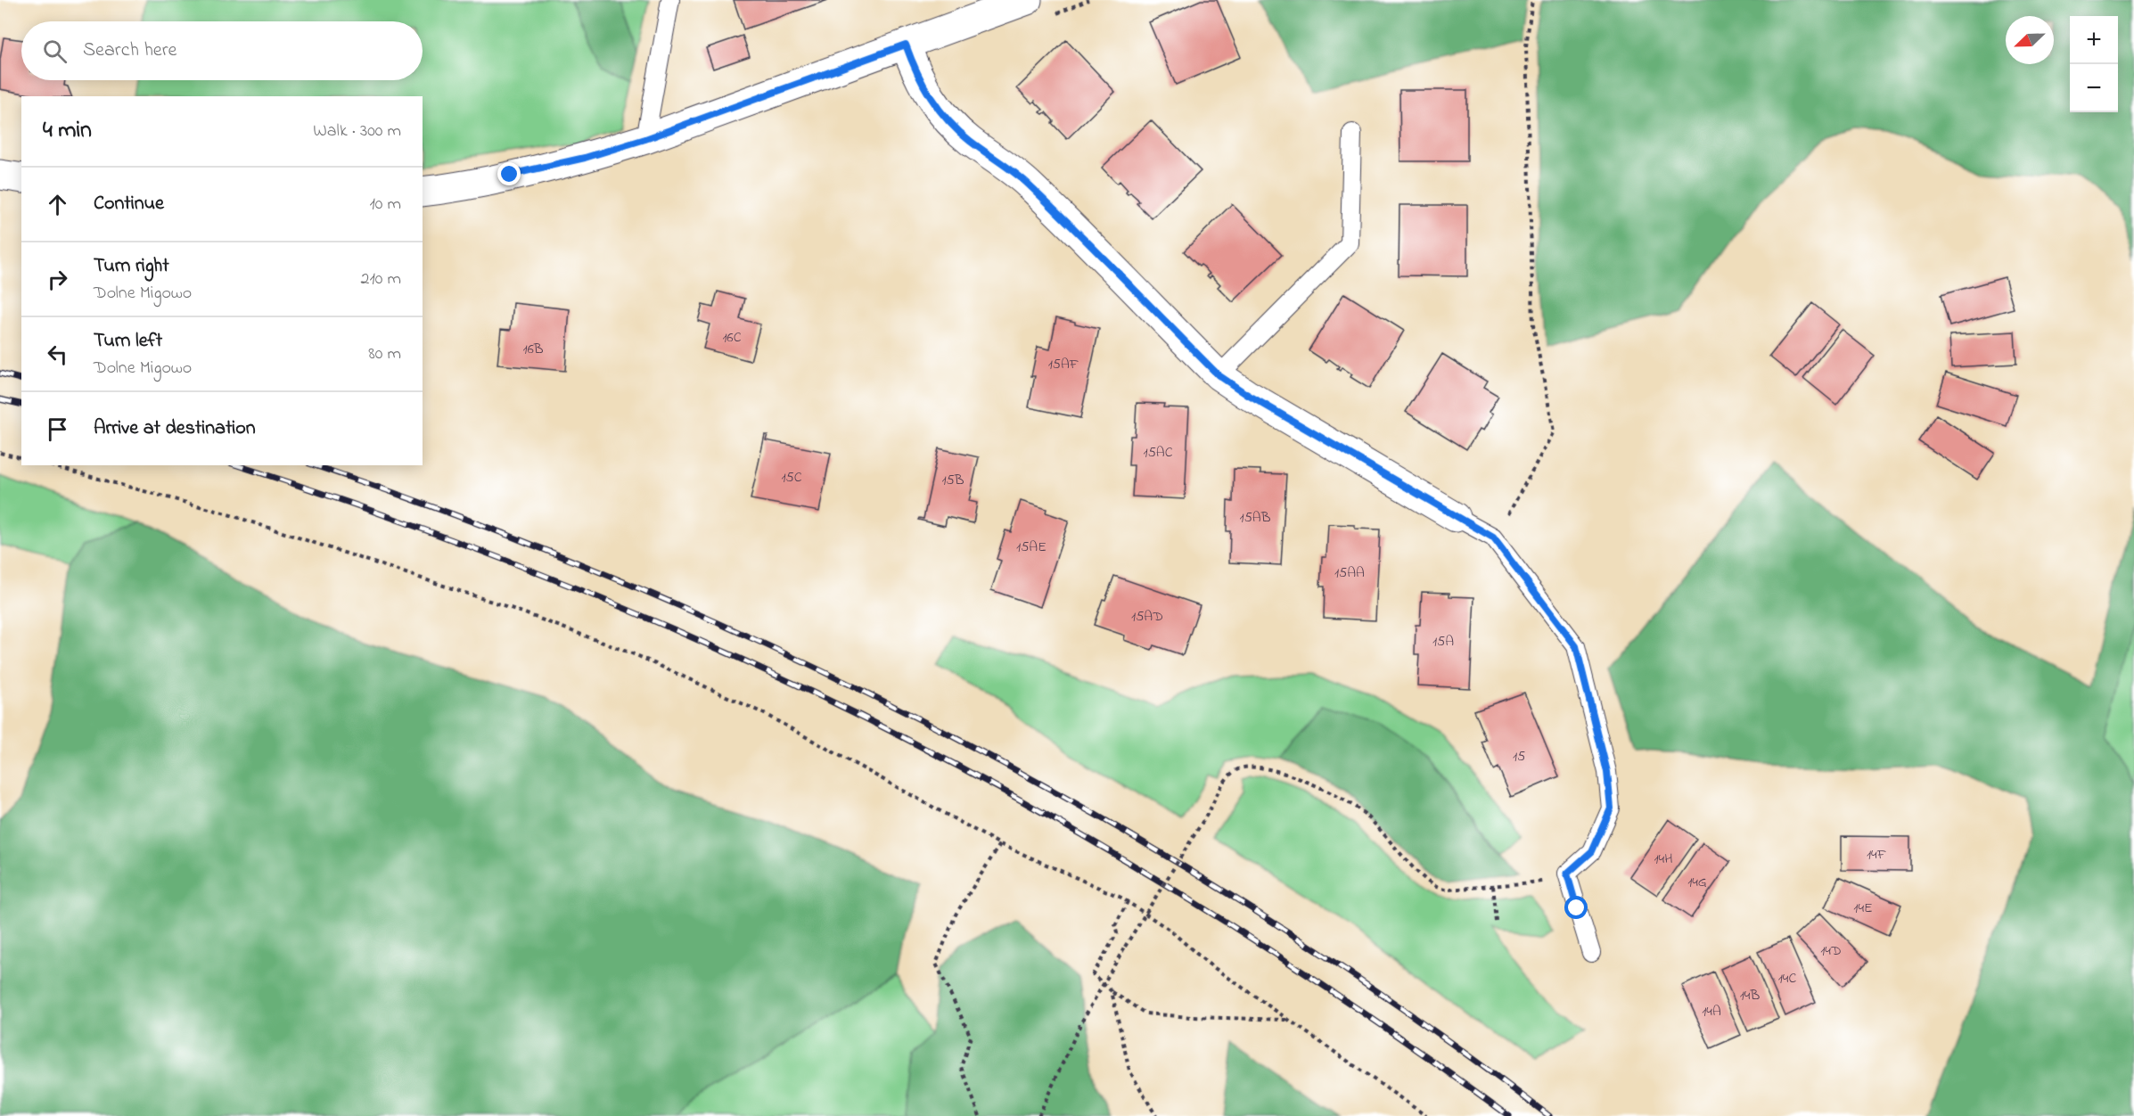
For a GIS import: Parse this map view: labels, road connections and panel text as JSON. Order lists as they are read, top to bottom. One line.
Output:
{"house_numbers":["16C","16B","15AF","15AC","15C","15B","15AB","15AE","15AA","15AD","15A","15","14F","14H","14G","14E","14D","14C","14B","14A"],"north":"bottom left","page":{"map_buttons":["+","−"],"search":"Search here","heading":["4 min","Walk · 300 m"],"list":[["Continue","10 m"],["Turn right","Dolne Migowo","210 m"],["Turn left","Dolne Migowo","80 m"],"Arrive at destination"]}}
